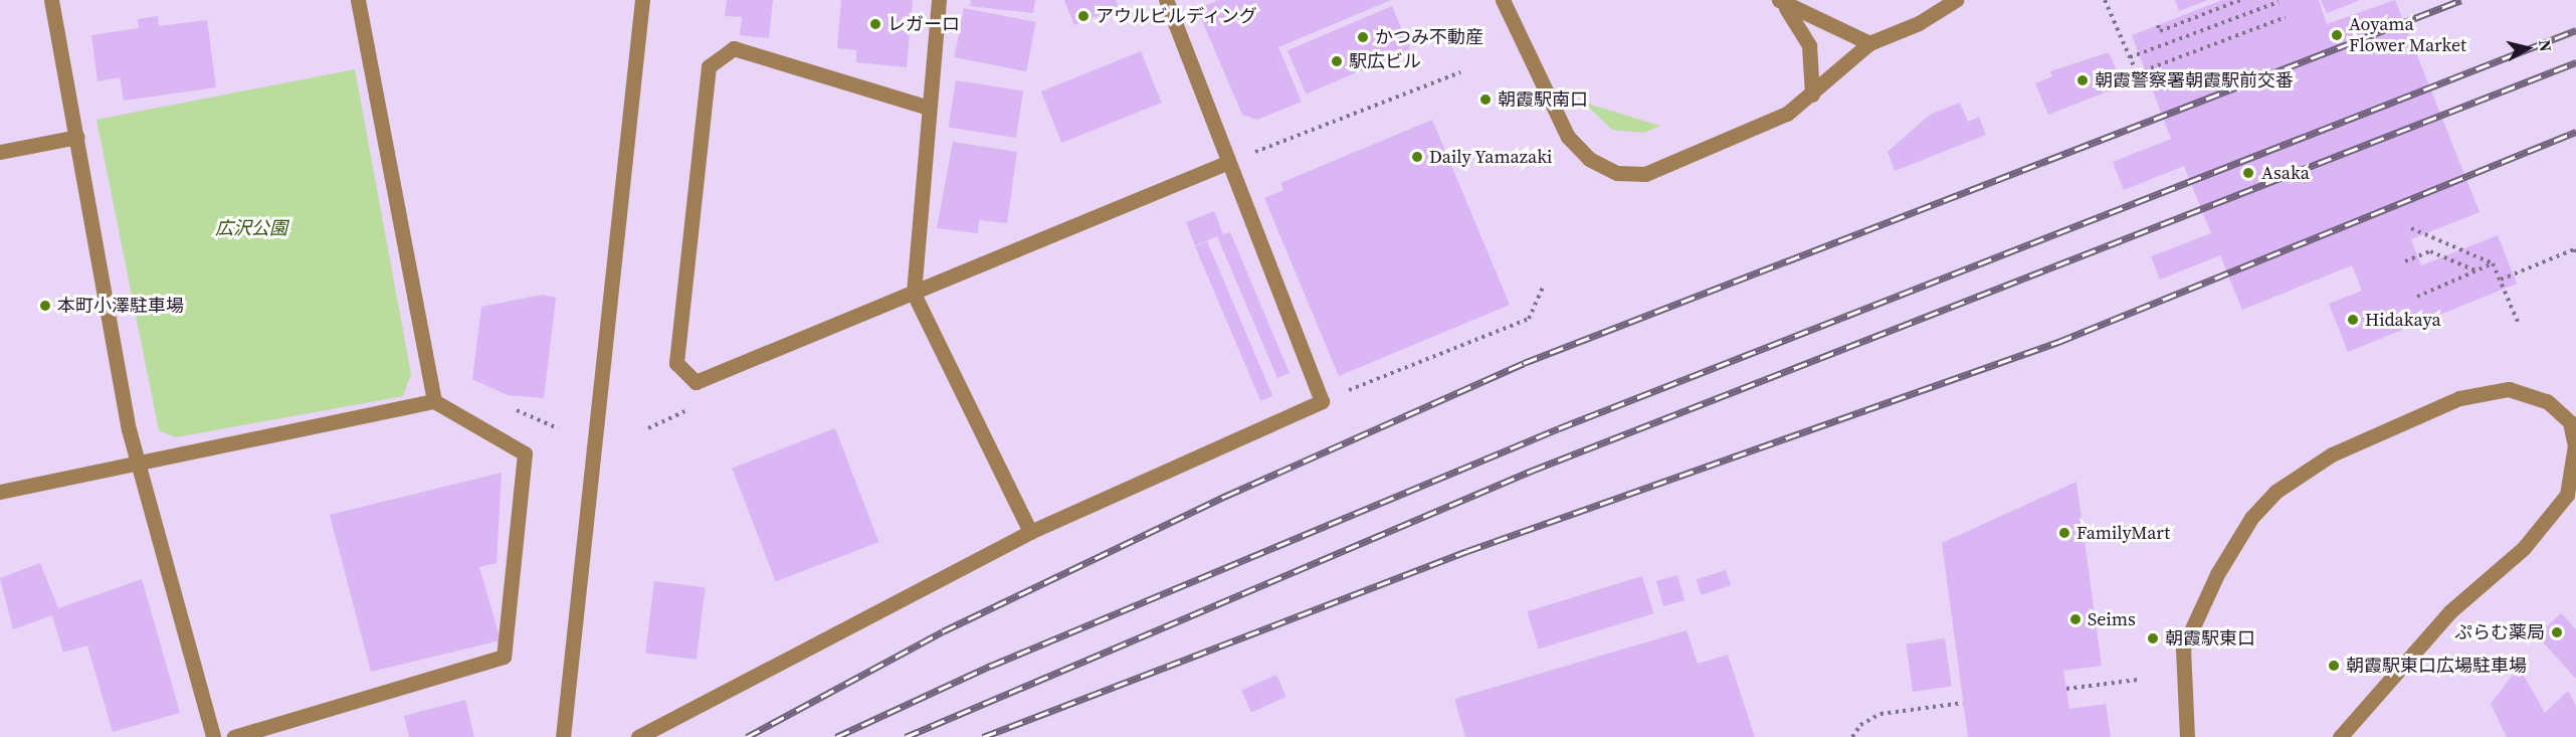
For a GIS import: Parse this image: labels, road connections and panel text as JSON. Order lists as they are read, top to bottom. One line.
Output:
{"parks":["広沢公園"],"places":["アウルビルディング","レガーロ","Aoyama Flower Market","かつみ不動産","駅広ビル","朝霞警察署朝霞駅前交番","朝霞駅南口","Daily Yamazaki","Asaka","本町小澤駐車場","Hidakaya","FamilyMart","Seims","ぷらむ薬局","朝霞駅東口","朝霞駅東口広場駐車場"],"north":"right"}
